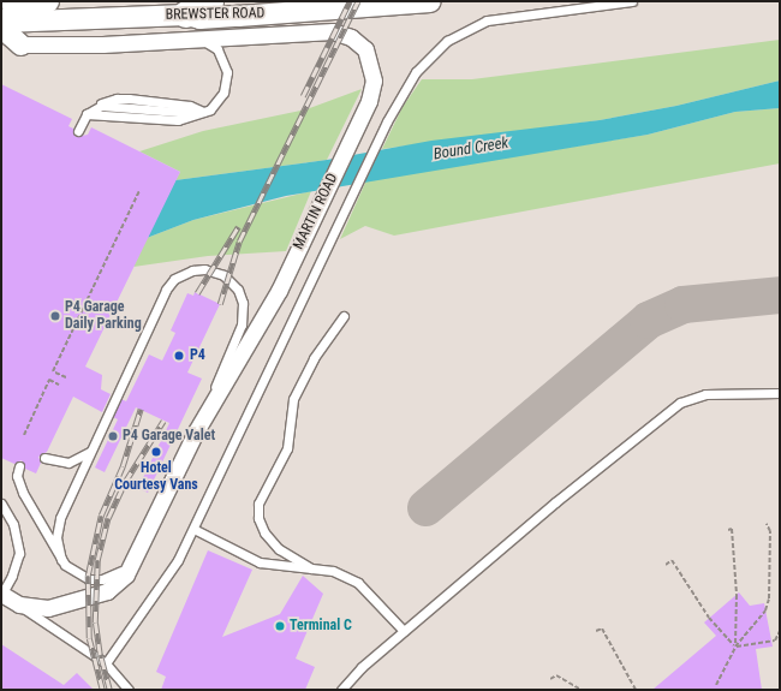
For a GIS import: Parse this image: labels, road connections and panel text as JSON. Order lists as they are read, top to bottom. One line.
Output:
{"streets":{"street":["BREWSTER ROAD","MARTIN ROAD"]},"water":["Bound Creek"],"places":["P4 Garage Daily Parking","P4","P4 Garage Valet","Hotel Courtesy Vans","Terminal C"]}
